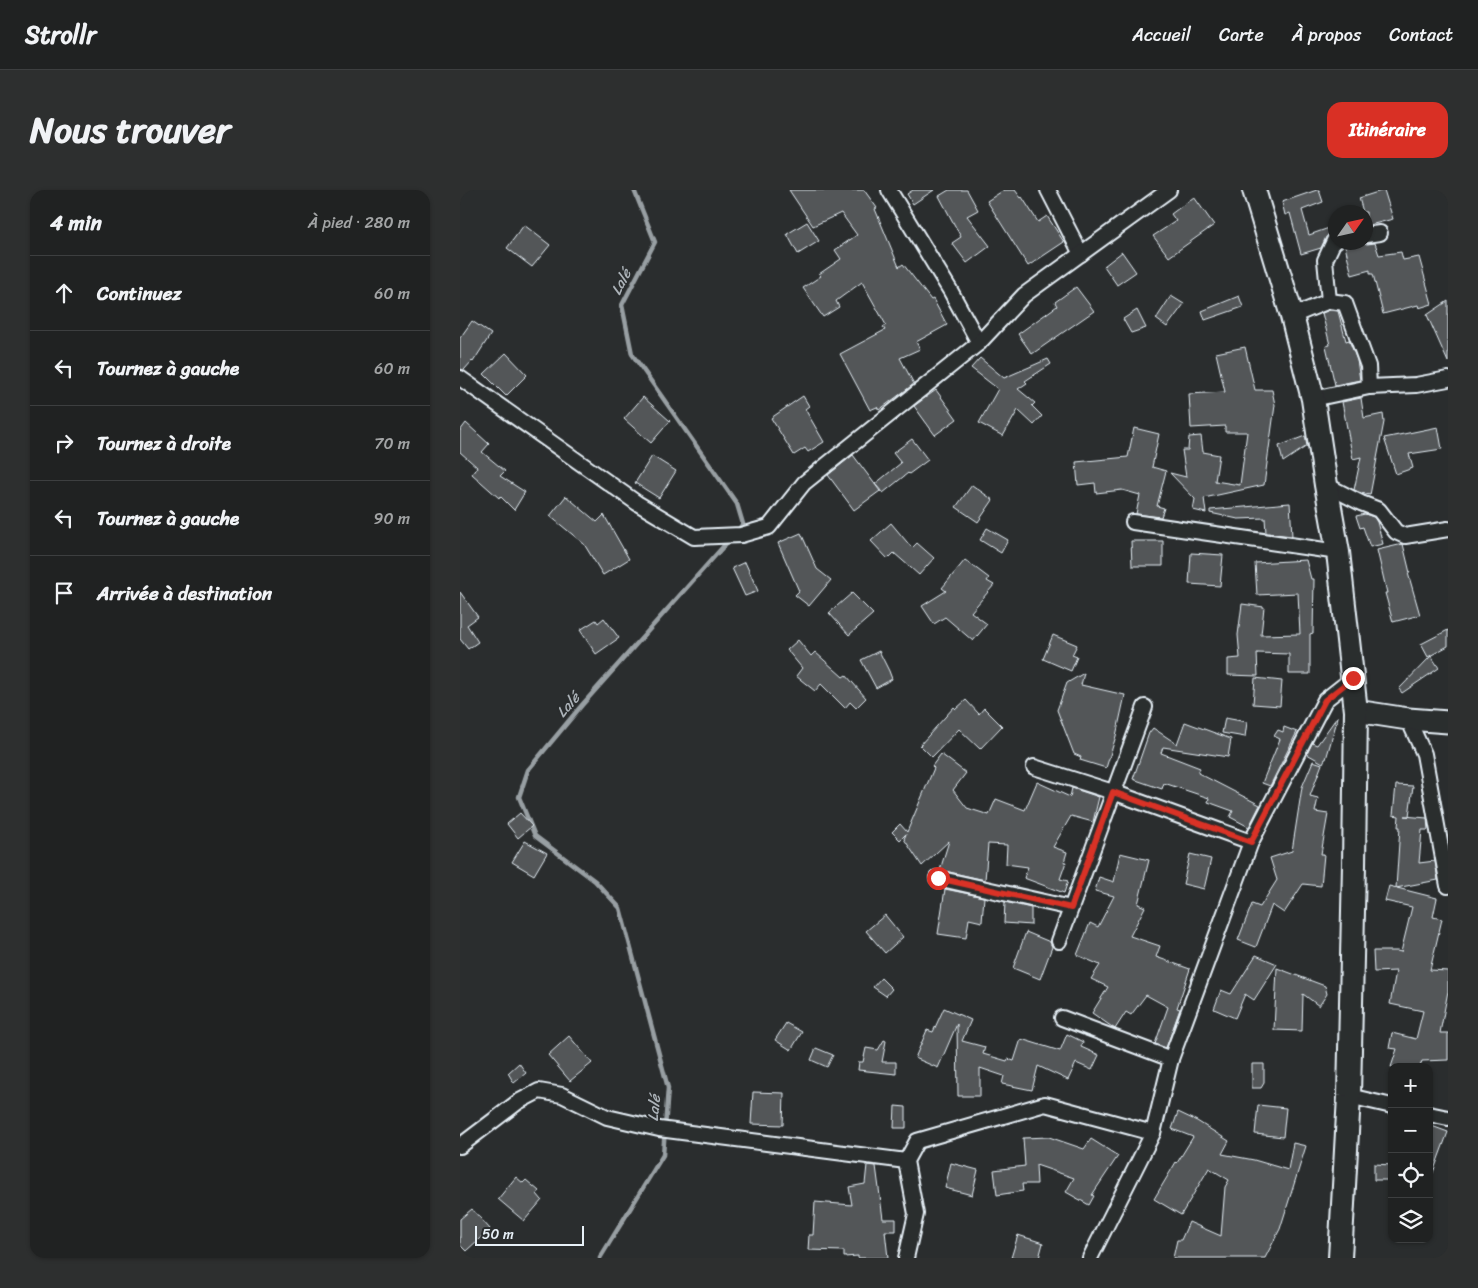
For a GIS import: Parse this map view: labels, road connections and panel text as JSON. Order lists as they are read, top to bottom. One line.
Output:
{"water":["Lalé"],"scale_bar":"50 m","north":"top right","page":{"header":"Strollr","nav":["Accueil","Carte","À propos","Contact"],"title":"Nous trouver","buttons":"Itinéraire","heading":["4 min","À pied · 280 m"],"list":[["Continuez","60 m"],["Tournez à gauche","60 m"],["Tournez à droite","70 m"],["Tournez à gauche","90 m"],"Arrivée à destination"],"map_buttons":["+","−"],"scale":"50 m"}}
